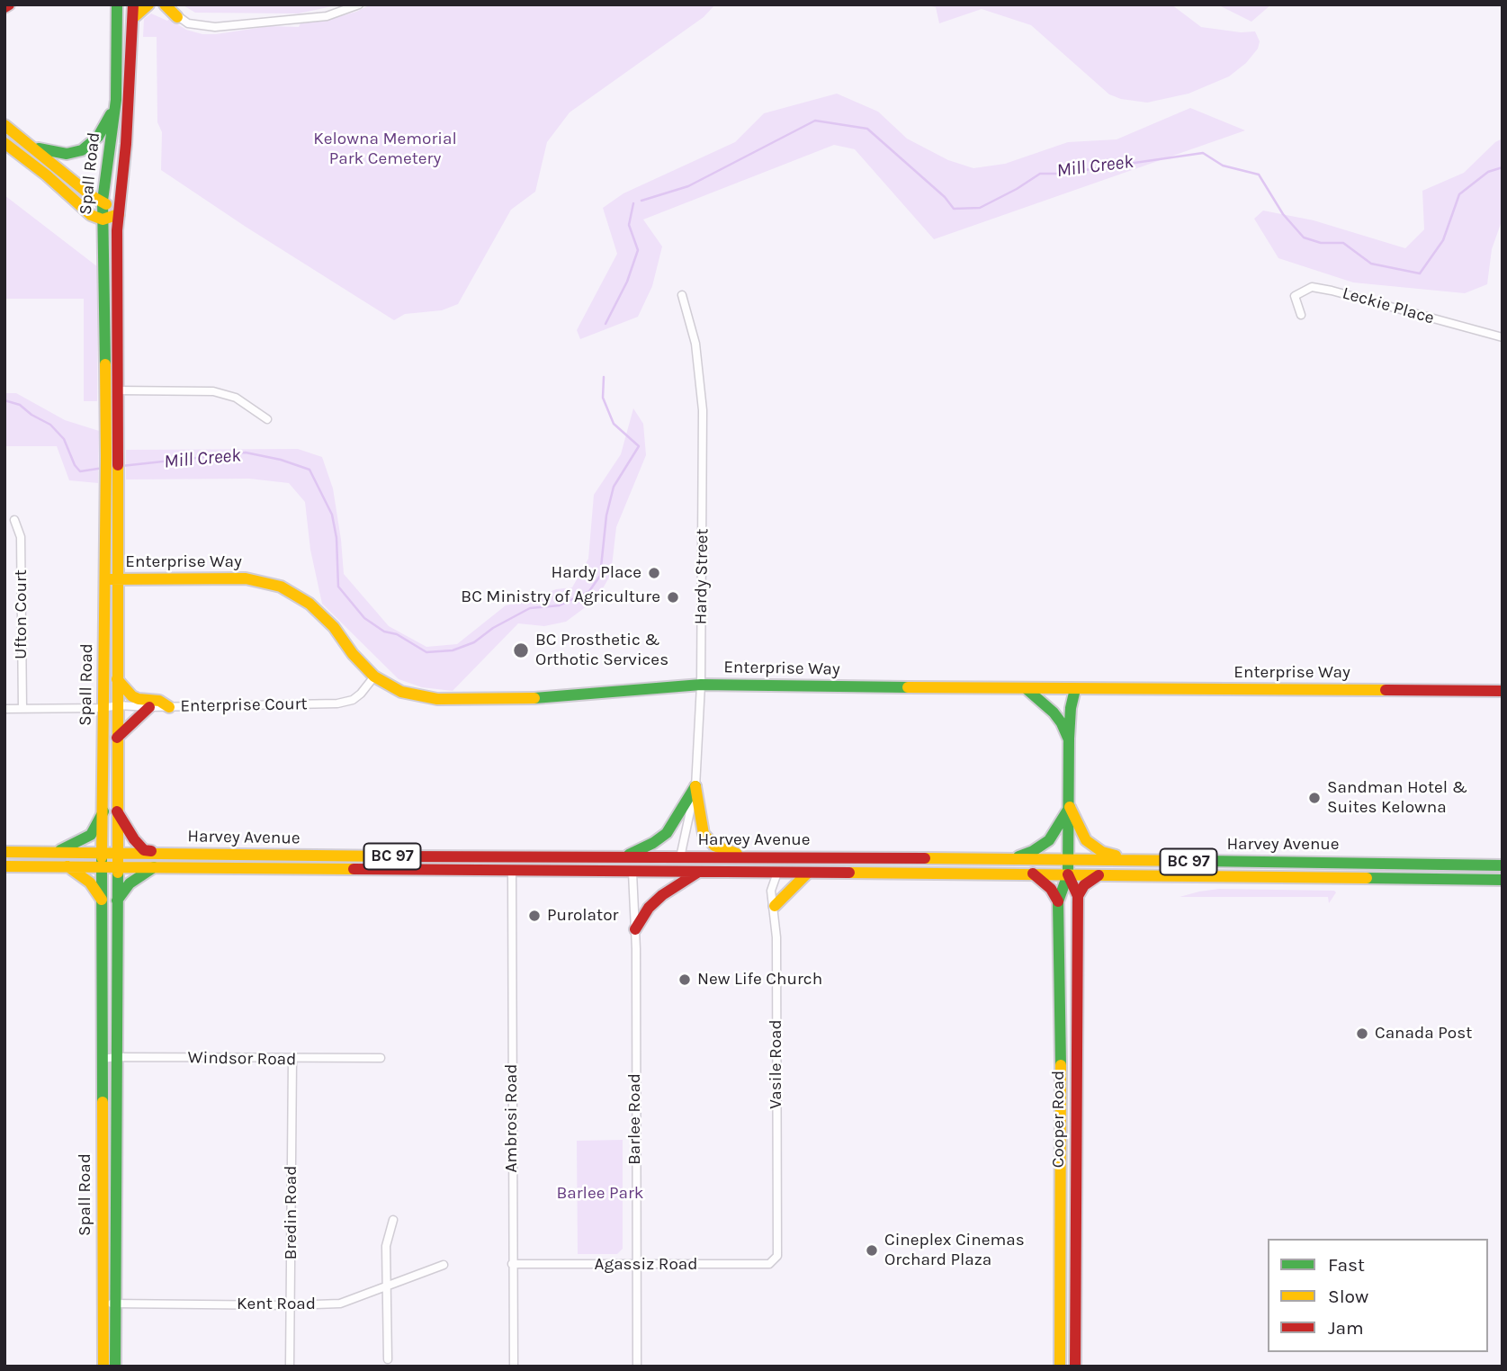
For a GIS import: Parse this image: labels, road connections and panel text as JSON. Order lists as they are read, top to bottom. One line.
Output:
{"streets":{"main road":["Spall Road","Enterprise Way","Harvey Avenue","BC 97","Cooper Road"],"street":["Leckie Place","Hardy Street","Ufton Court","Enterprise Court","Windsor Road","Vasile Road","Ambrosi Road","Barlee Road","Bredin Road","Agassiz Road","Kent Road"]},"crossings":[["Spall Road","Enterprise Way"],["Spall Road","Enterprise Court"],["Spall Road","Harvey Avenue"],["Spall Road","Windsor Road"],["Spall Road","Kent Road"],["Enterprise Way","Hardy Street"],["Enterprise Way","Enterprise Court"],["Enterprise Way","Cooper Road"],["Hardy Street","Harvey Avenue"],["Ufton Court","Enterprise Court"],["Harvey Avenue","Vasile Road"],["Harvey Avenue","Ambrosi Road"],["Harvey Avenue","Barlee Road"],["Harvey Avenue","Cooper Road"],["Windsor Road","Bredin Road"],["Vasile Road","Agassiz Road"],["Ambrosi Road","Agassiz Road"],["Barlee Road","Agassiz Road"],["Bredin Road","Kent Road"]],"water":["Mill Creek"],"parks":["Kelowna Memorial Park Cemetery","Barlee Park"],"places":["Hardy Place","BC Ministry of Agriculture","BC Prosthetic & Orthotic Services","Sandman Hotel & Suites Kelowna","Purolator","New Life Church","Canada Post","Cineplex Cinemas Orchard Plaza"],"legend":["Fast","Slow","Jam"]}
